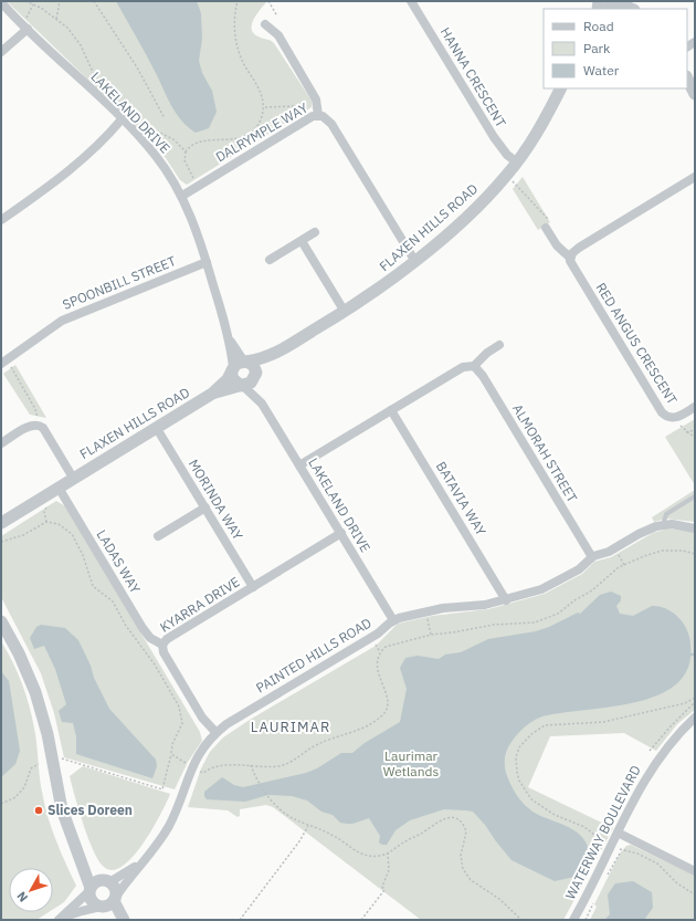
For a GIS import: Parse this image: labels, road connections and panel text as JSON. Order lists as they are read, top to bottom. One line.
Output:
{"streets":{"street":["HANNA CRESCENT","LAKELAND DRIVE","DALRYMPLE WAY","FLAXEN HILLS ROAD","SPOONBILL STREET","RED ANGUS CRESCENT","ALMORAH STREET","BATAVIA WAY","MORINDA WAY","LADAS WAY","KYARRA DRIVE","PAINTED HILLS ROAD","WATERWAY BOULEVARD"]},"crossings":[["HANNA CRESCENT","FLAXEN HILLS ROAD"],["LAKELAND DRIVE","DALRYMPLE WAY"],["LAKELAND DRIVE","FLAXEN HILLS ROAD"],["LAKELAND DRIVE","SPOONBILL STREET"],["LAKELAND DRIVE","KYARRA DRIVE"],["LAKELAND DRIVE","PAINTED HILLS ROAD"],["DALRYMPLE WAY","FLAXEN HILLS ROAD"],["FLAXEN HILLS ROAD","MORINDA WAY"],["FLAXEN HILLS ROAD","LADAS WAY"],["ALMORAH STREET","PAINTED HILLS ROAD"],["BATAVIA WAY","PAINTED HILLS ROAD"],["MORINDA WAY","KYARRA DRIVE"],["LADAS WAY","KYARRA DRIVE"],["KYARRA DRIVE","PAINTED HILLS ROAD"]],"districts":["LAURIMAR"],"parks":["Laurimar Wetlands"],"places":["Slices Doreen"],"legend":["Road","Park","Water"],"north":"bottom left"}
